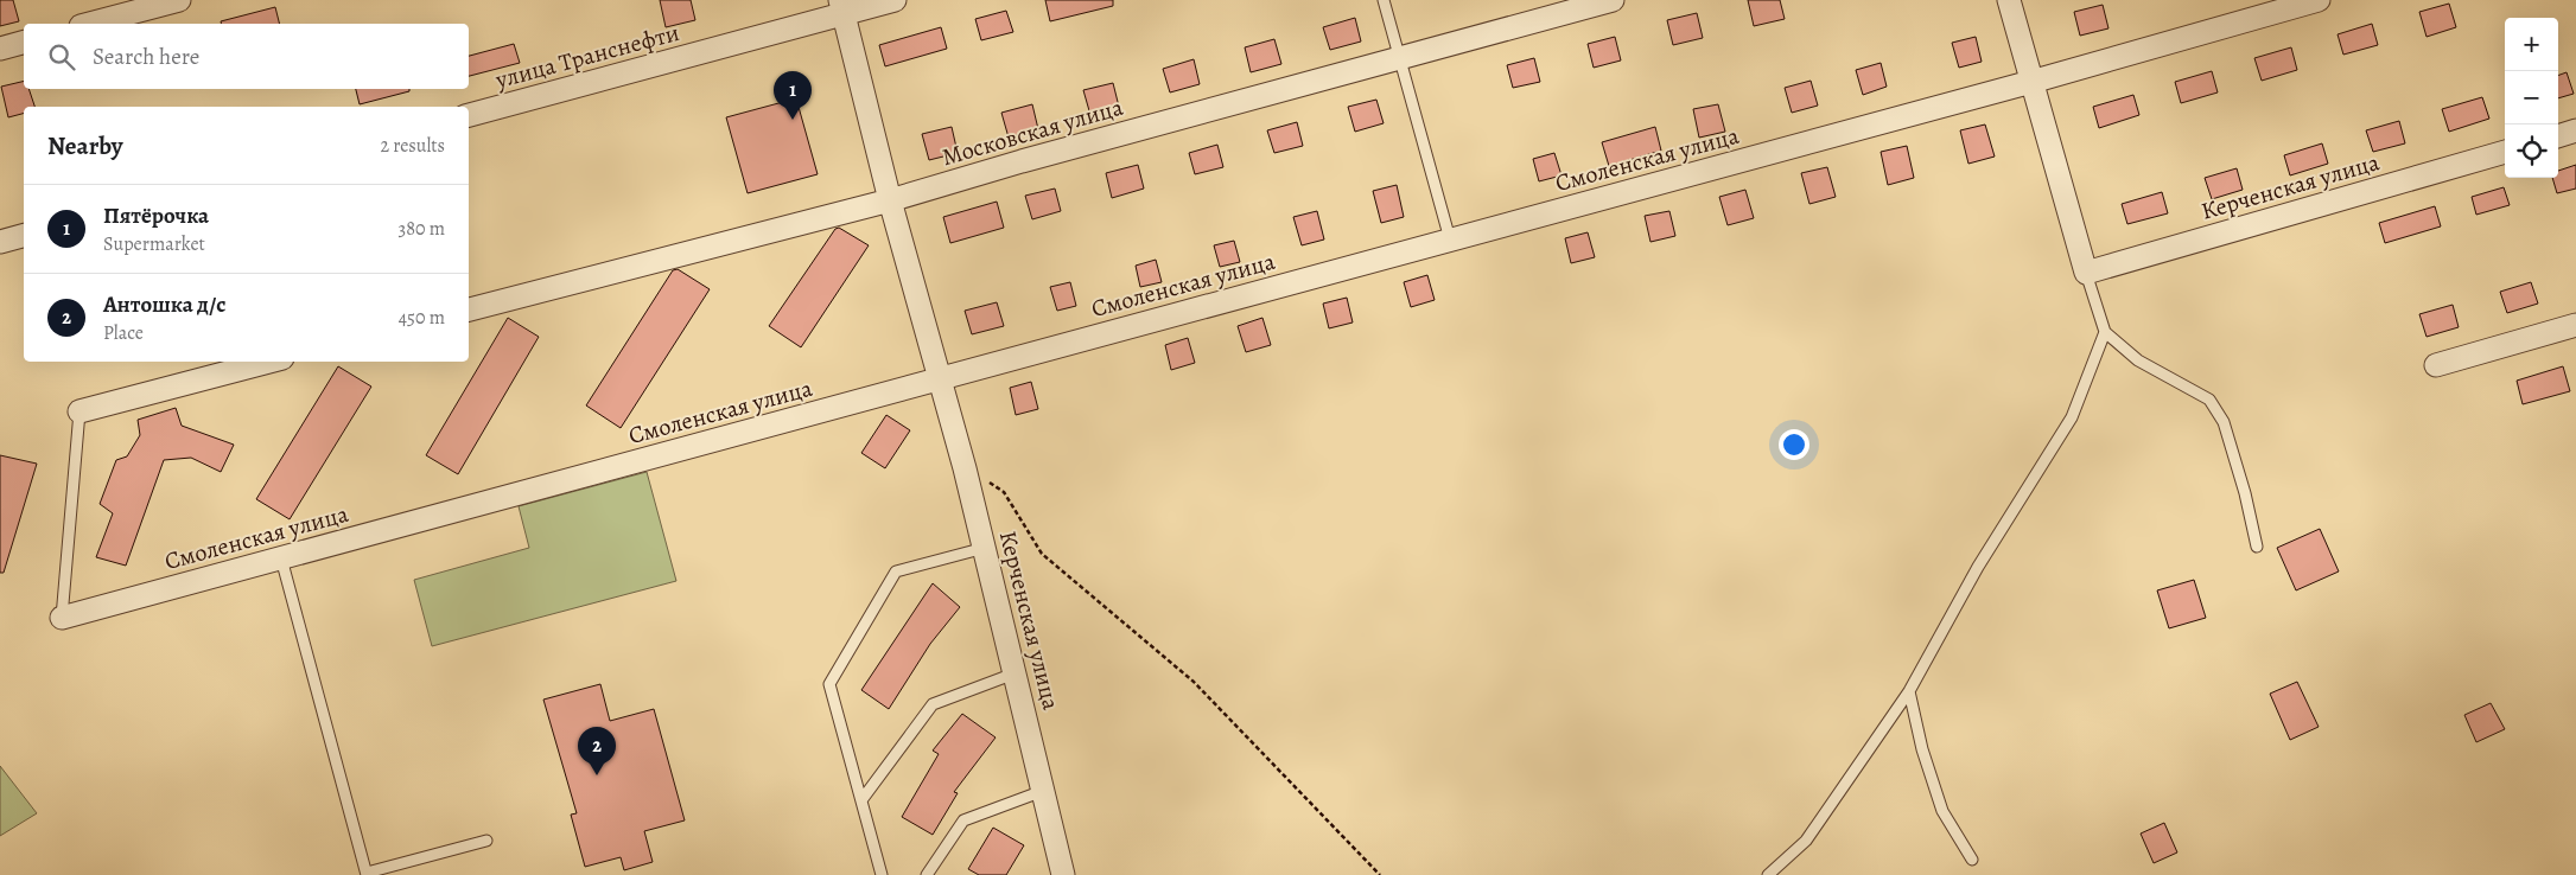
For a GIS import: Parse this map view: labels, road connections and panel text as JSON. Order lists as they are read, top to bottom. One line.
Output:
{"streets":{"street":["улица Транснефти","Московская улица","Смоленская улица","Керченская улица"]},"crossings":[["улица Транснефти","Керченская улица"],["Московская улица","Керченская улица"],["Смоленская улица","Керченская улица"]],"page":{"map_buttons":["+","−"],"search":"Search here","pins":["1","2"],"heading":["Nearby","2 results"],"list":[{"mark":"1","name":"Пятёрочка","note":"Supermarket","value":"380 m"},{"mark":"2","name":"Антошка д/с","note":"Place","value":"450 m"}]}}
